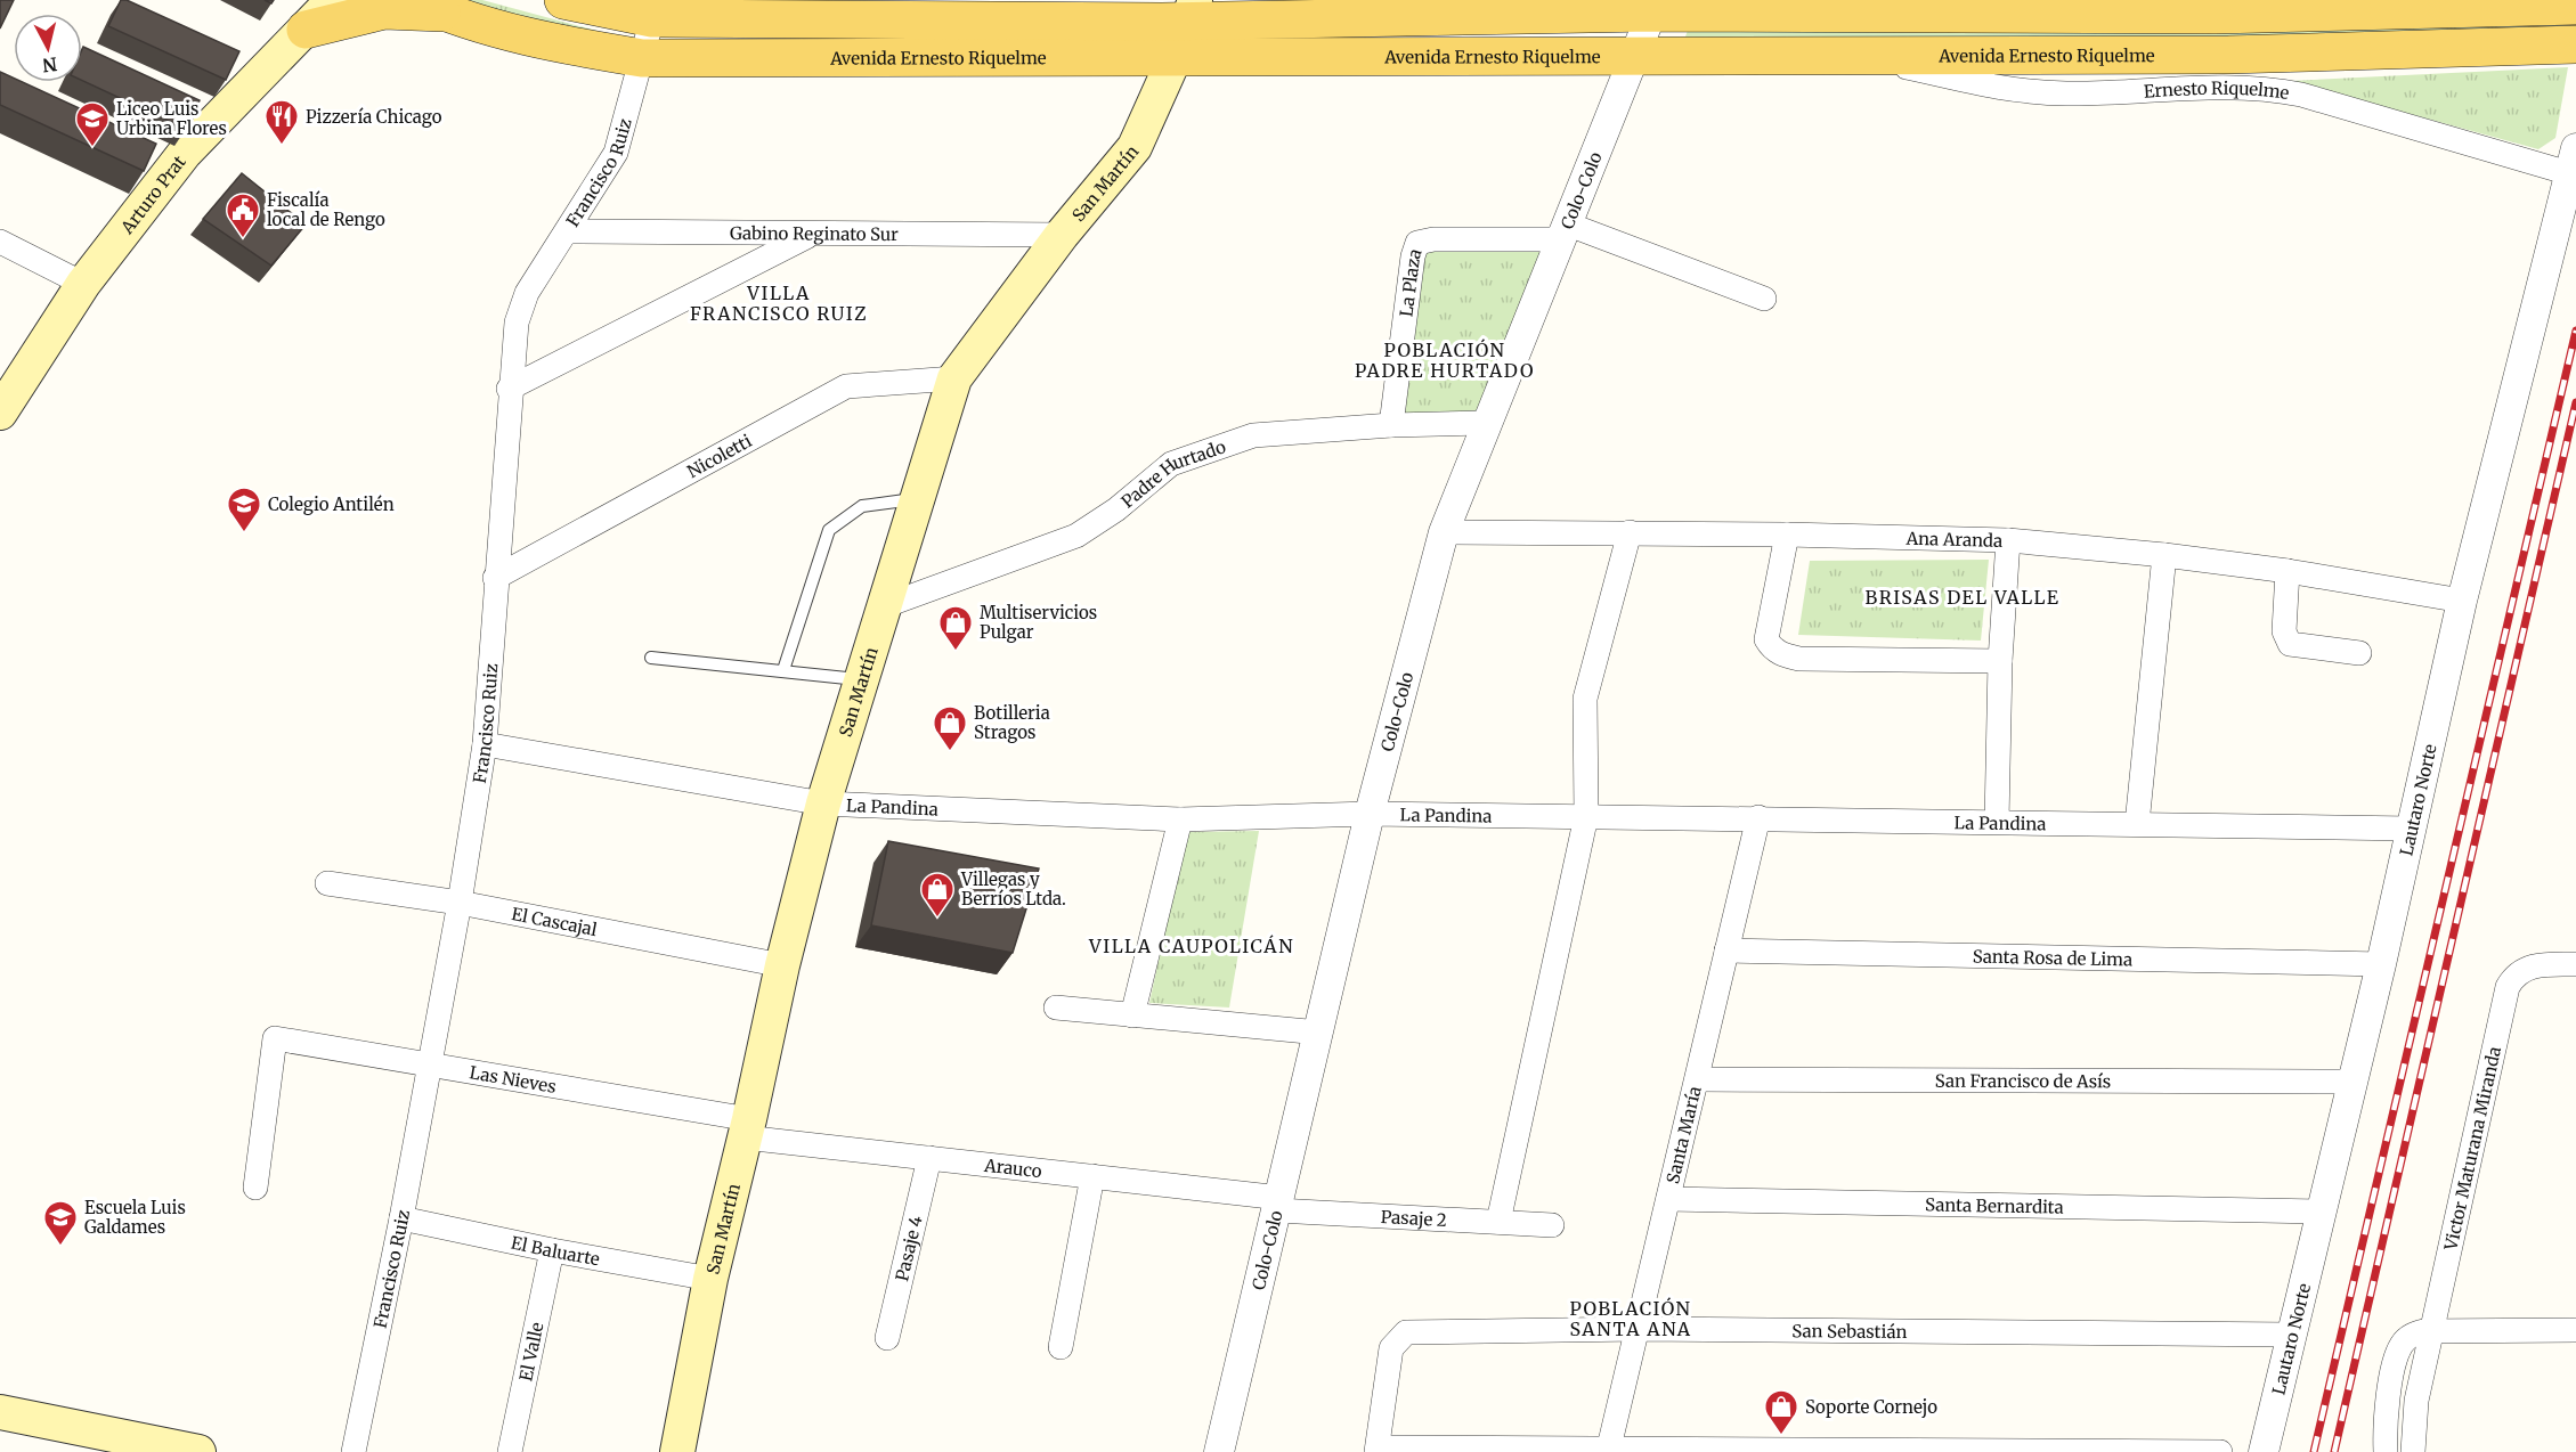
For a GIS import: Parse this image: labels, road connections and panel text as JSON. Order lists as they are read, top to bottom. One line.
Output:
{"streets":{"main road":["Avenida Ernesto Riquelme","San Martín","Arturo Prat"],"street":["Ernesto Riquelme","Francisco Ruiz","Colo-Colo","Gabino Reginato Sur","La Plaza","Nicoletti","Padre Hurtado","Ana Aranda","Lautaro Norte","La Pandina","El Cascajal","Santa Rosa de Lima","Las Nieves","San Francisco de Asís","Santa María","Victor Maturana Miranda","Arauco","Santa Bernardita","Pasaje 2","Pasaje 4","El Baluarte","San Sebastián","El Valle"]},"crossings":[["Avenida Ernesto Riquelme","Ernesto Riquelme"],["Avenida Ernesto Riquelme","Francisco Ruiz"],["Avenida Ernesto Riquelme","San Martín"],["Avenida Ernesto Riquelme","Colo-Colo"],["Avenida Ernesto Riquelme","Arturo Prat"],["Ernesto Riquelme","Lautaro Norte"],["Francisco Ruiz","Gabino Reginato Sur"],["Francisco Ruiz","Nicoletti"],["Francisco Ruiz","La Pandina"],["Francisco Ruiz","El Cascajal"],["Francisco Ruiz","Las Nieves"],["Francisco Ruiz","El Baluarte"],["San Martín","Gabino Reginato Sur"],["San Martín","Nicoletti"],["San Martín","Padre Hurtado"],["San Martín","La Pandina"],["San Martín","El Cascajal"],["San Martín","Las Nieves"],["San Martín","Arauco"],["San Martín","El Baluarte"],["Colo-Colo","La Plaza"],["Colo-Colo","Padre Hurtado"],["Colo-Colo","Ana Aranda"],["Colo-Colo","La Pandina"],["Colo-Colo","Arauco"],["Colo-Colo","Pasaje 2"],["La Plaza","Padre Hurtado"],["Ana Aranda","Lautaro Norte"],["Lautaro Norte","La Pandina"],["Lautaro Norte","Santa Rosa de Lima"],["Lautaro Norte","San Francisco de Asís"],["Lautaro Norte","Santa Bernardita"],["Lautaro Norte","San Sebastián"],["La Pandina","Santa María"],["Santa Rosa de Lima","Santa María"],["Las Nieves","Arauco"],["San Francisco de Asís","Santa María"],["Santa María","Santa Bernardita"],["Santa María","San Sebastián"],["Arauco","Pasaje 2"],["Arauco","Pasaje 4"],["El Baluarte","El Valle"]],"districts":["VILLA FRANCISCO RUIZ","POBLACIÓN PADRE HURTADO","BRISAS DEL VALLE","VILLA CAUPOLICÁN","POBLACIÓN SANTA ANA"],"places":{"restaurant":["Pizzería Chicago"],"school or university":["Liceo Luis Urbina Flores","Colegio Antilén","Escuela Luis Galdames"],"public building":["Fiscalía local de Rengo"],"shop":["Multiservicios Pulgar","Botilleria Stragos","Villegas y Berríos Ltda.","Soporte Cornejo"]},"north":"bottom"}
